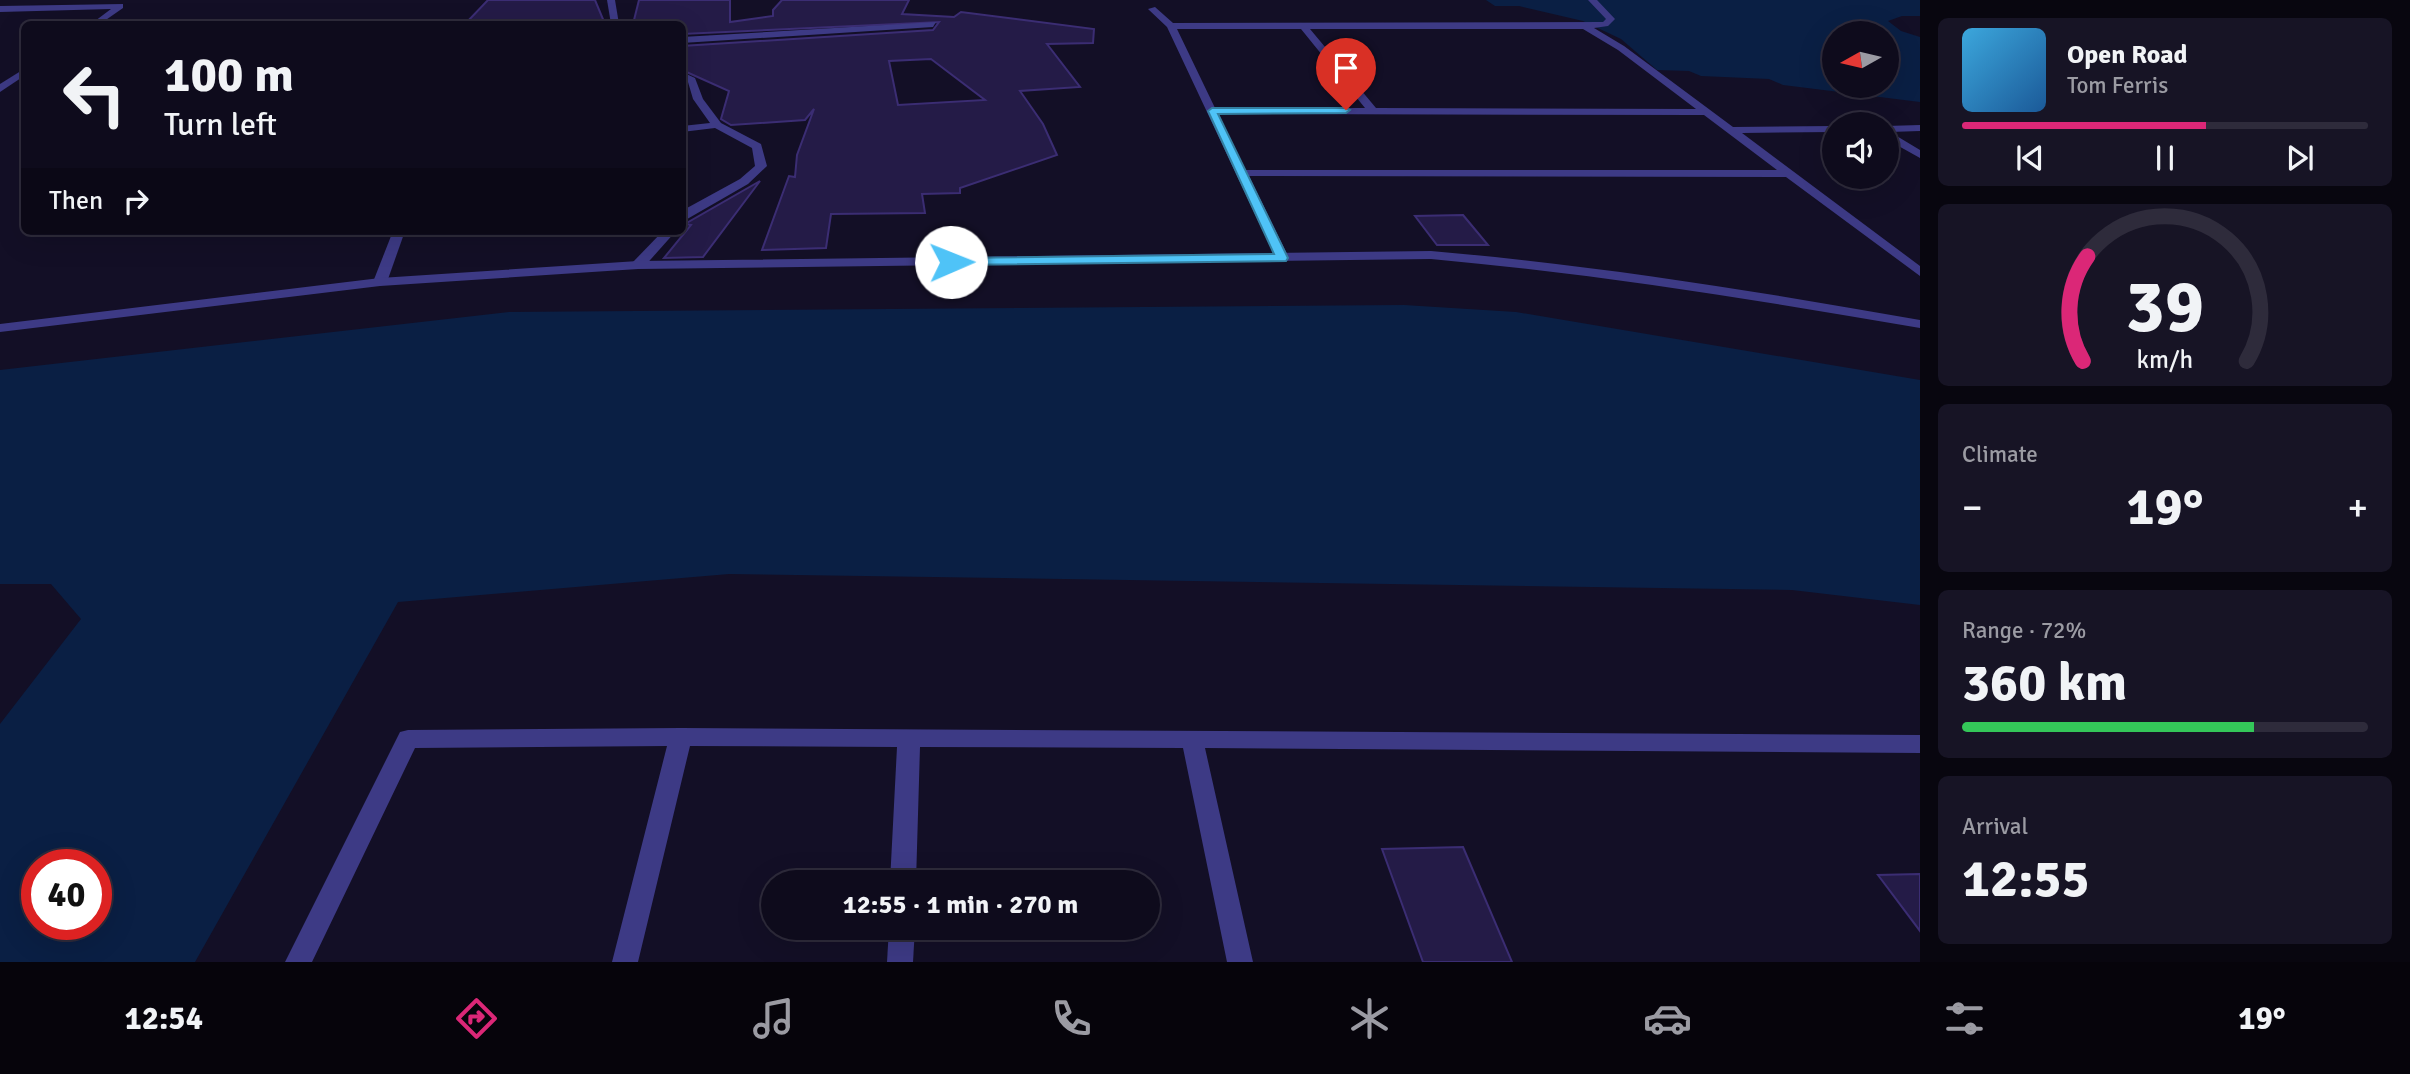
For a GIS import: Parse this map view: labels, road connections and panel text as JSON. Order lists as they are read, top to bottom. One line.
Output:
{"north":"left","page":{"turn":["100 m","Turn left"],"song":["Open Road","Tom Ferris"],"then":"Then","tile":["Climate",["Range · 72%","360 km"],["Arrival","12:55"]],"heat":["−","19°","+"],"limit":"40","trip":"12:55 · 1 min · 270 m","tabs":["12:54","19°"],"gauge":["39","km/h"]}}
